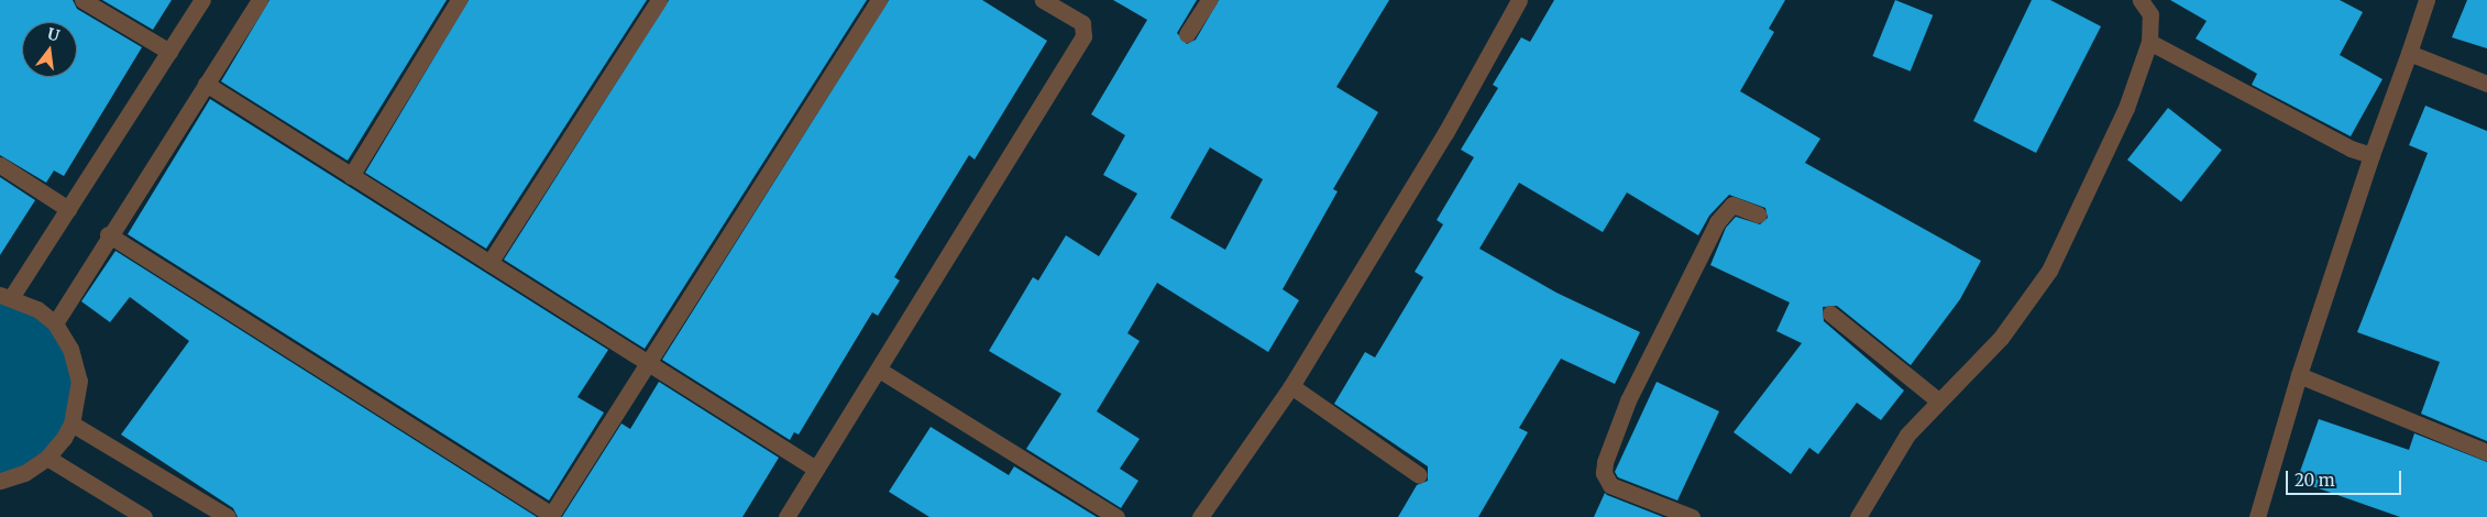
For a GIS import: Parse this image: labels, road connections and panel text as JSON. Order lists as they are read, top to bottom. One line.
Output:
{"scale_bar":"20 m","north":"top"}
